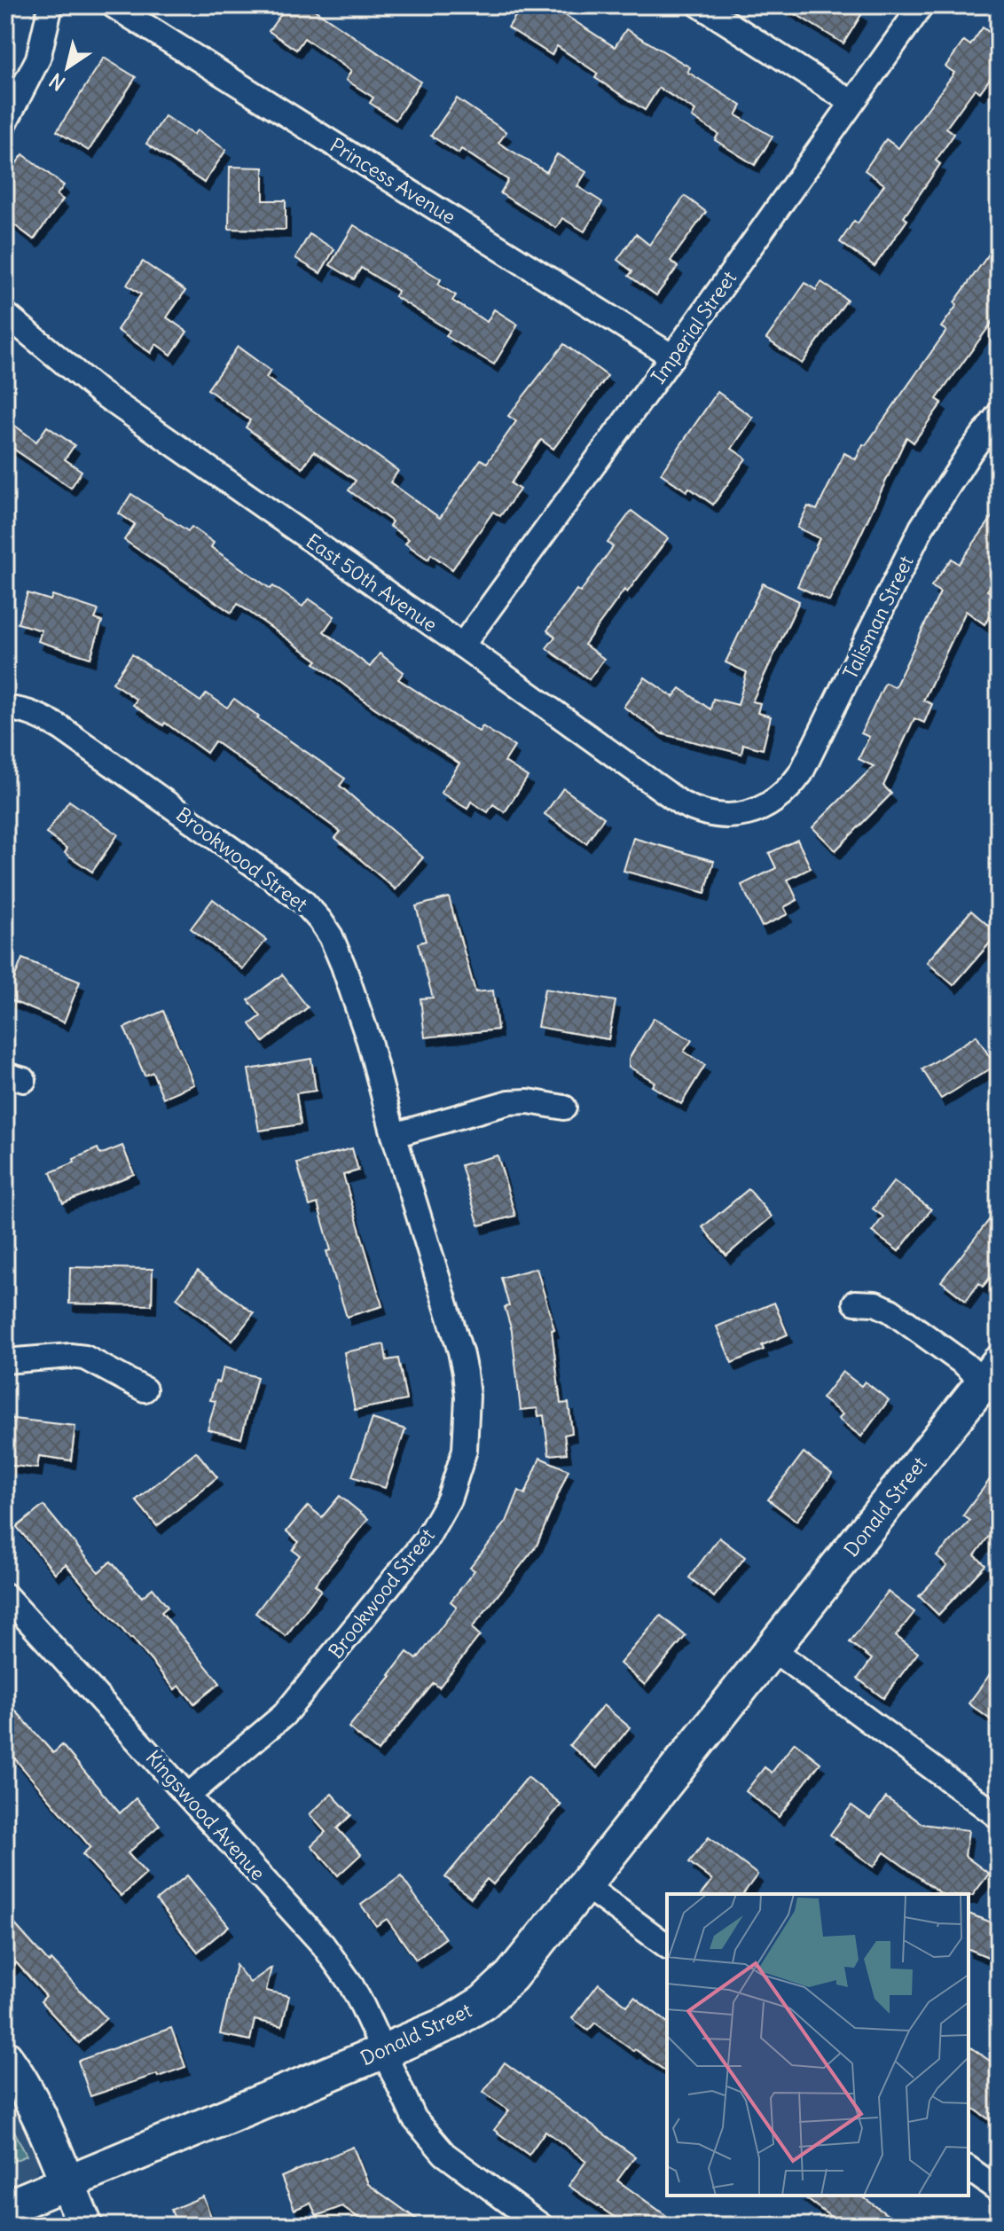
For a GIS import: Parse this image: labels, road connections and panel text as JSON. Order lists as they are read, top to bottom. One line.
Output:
{"streets":{"street":["Princess Avenue","Imperial Street","East 50th Avenue","Talisman Street","Brookwood Street","Donald Street","Kingswood Avenue"]},"crossings":[["Princess Avenue","Imperial Street"],["Imperial Street","East 50th Avenue"],["East 50th Avenue","Talisman Street"],["Brookwood Street","Kingswood Avenue"],["Donald Street","Kingswood Avenue"]],"north":"bottom left"}
